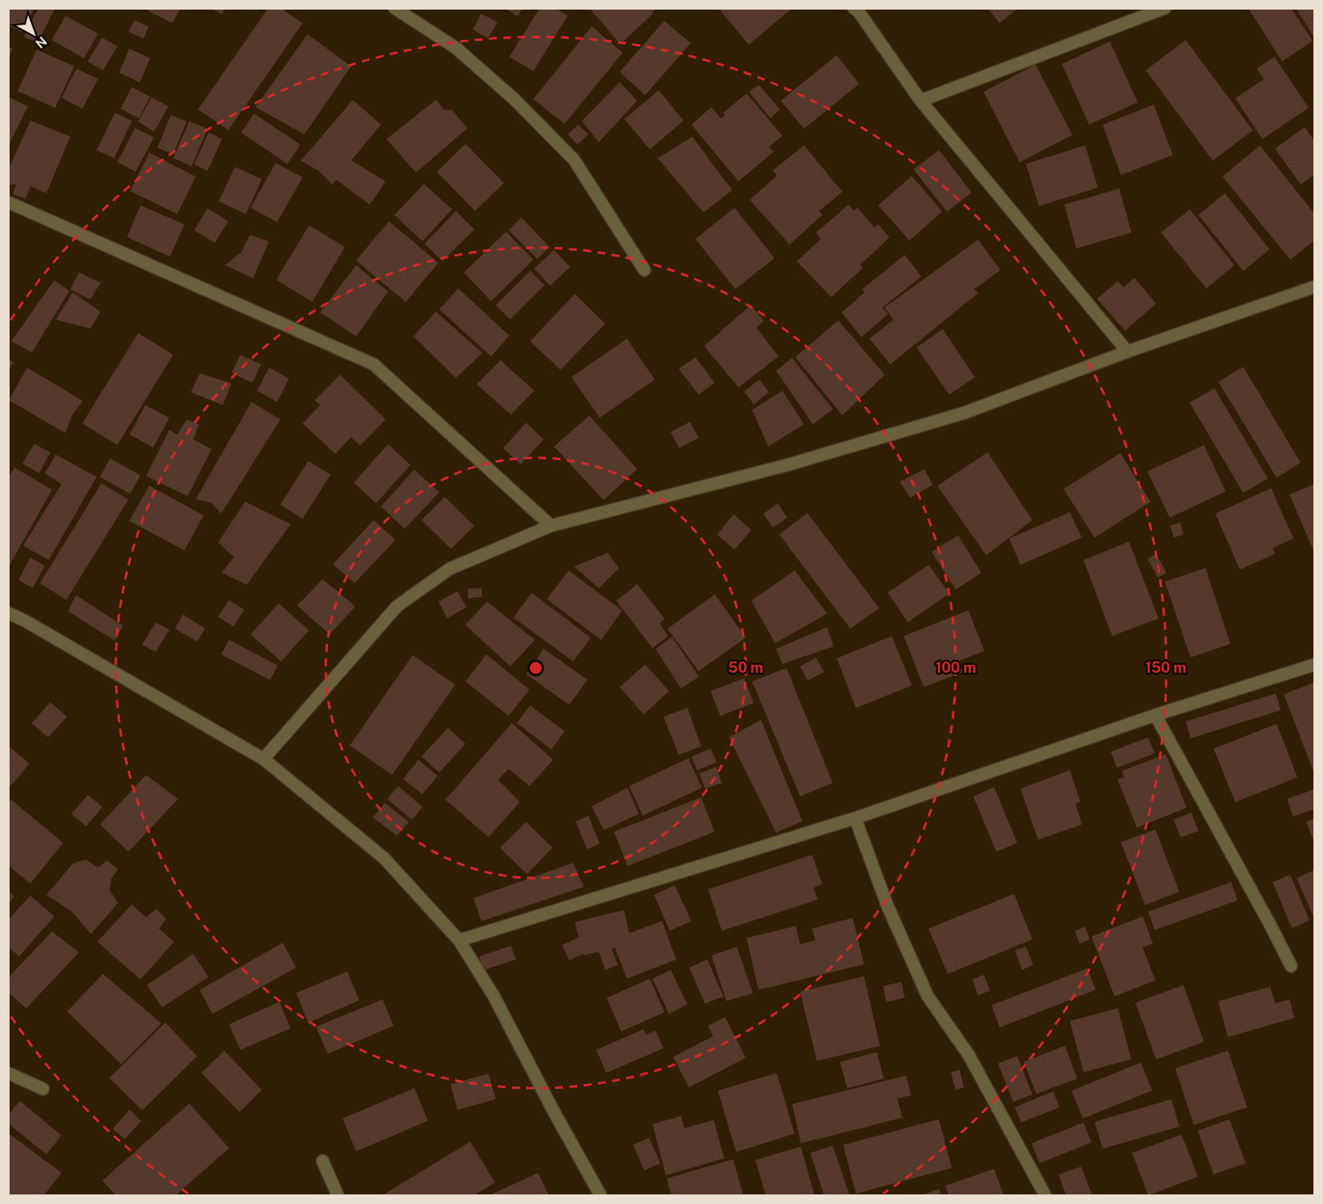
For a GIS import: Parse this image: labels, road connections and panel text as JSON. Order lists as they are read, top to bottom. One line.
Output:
{"north":"bottom right","rings":["50 m","100 m","150 m"]}
